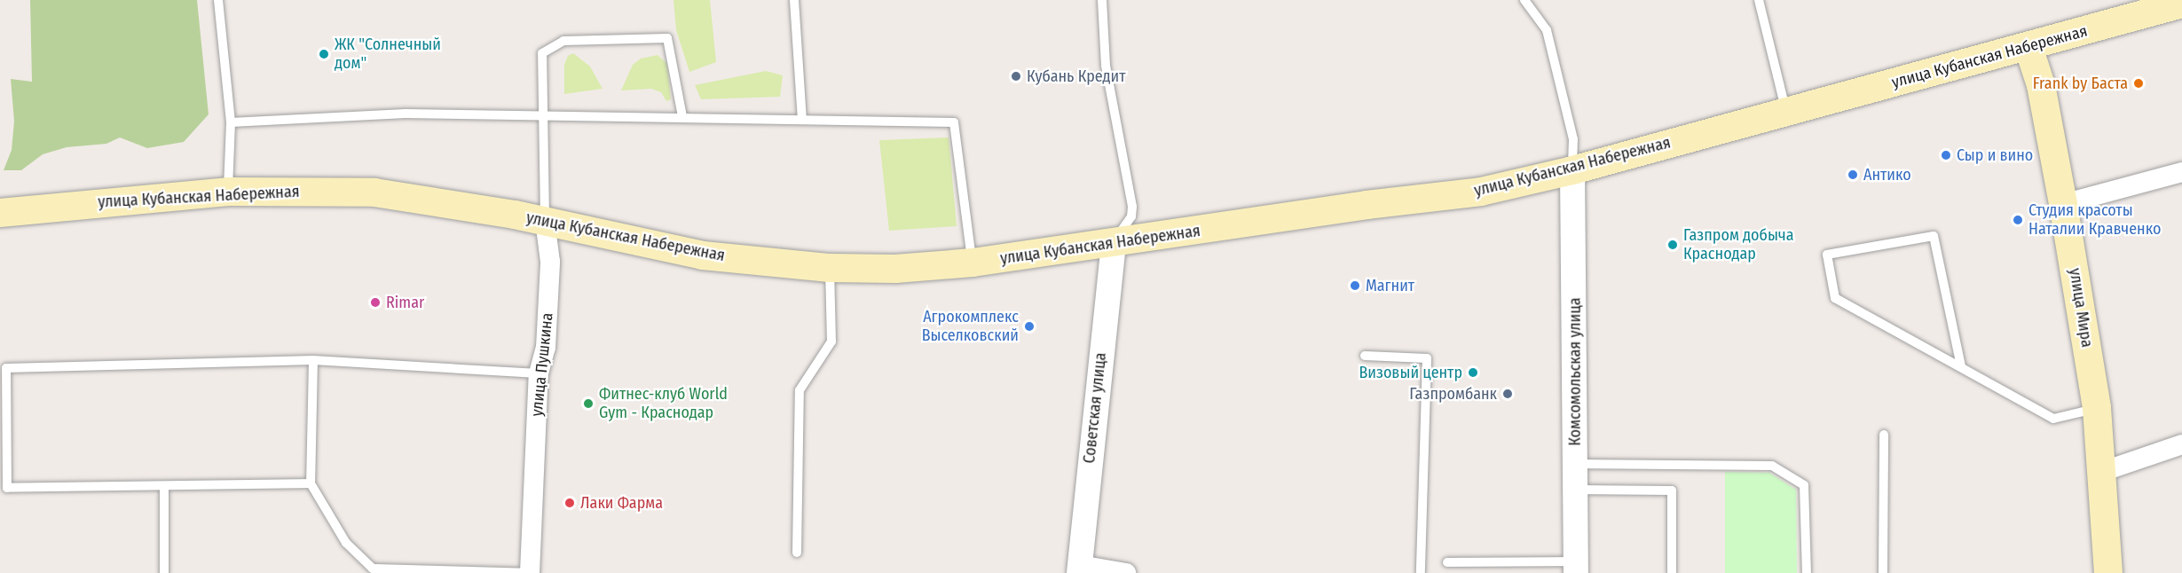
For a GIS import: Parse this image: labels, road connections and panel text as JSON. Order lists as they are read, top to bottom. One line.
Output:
{"streets":{"main road":["улица Кубанская Набережная","улица Мира"],"street":["улица Пушкина","Комсомольская улица","Советская улица"]},"crossings":[["улица Кубанская Набережная","улица Мира"],["улица Кубанская Набережная","улица Пушкина"],["улица Кубанская Набережная","Комсомольская улица"],["улица Кубанская Набережная","Советская улица"]],"places":["ЖК \"Солнечный дом\"","Кубань Кредит","Frank by Баста","Сыр и вино","Антико","Студия красоты Наталии Кравченко","Газпром добыча Краснодар","Магнит","Rimar","Агрокомплекс Выселковский","Визовый центр","Газпромбанк","Фитнес-клуб World Gym - Краснодар","Лаки Фарма"]}
